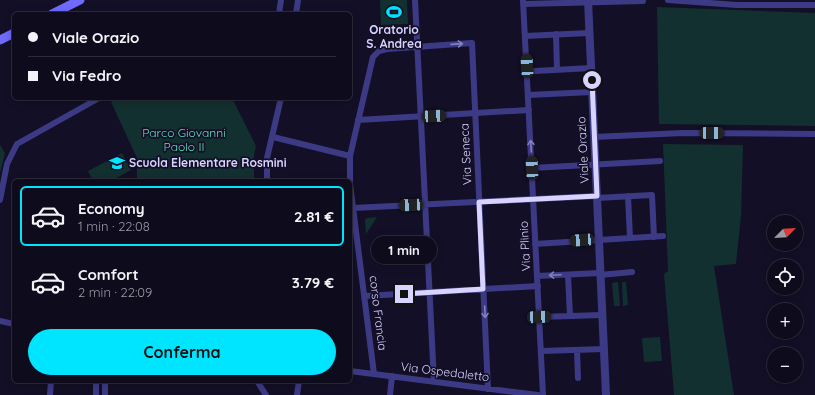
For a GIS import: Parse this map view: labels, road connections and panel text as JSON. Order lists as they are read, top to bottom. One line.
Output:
{"streets":{"street":["Viale Orazio","Via Seneca","Via Plinio","corso Francia","Via Ospedaletto"]},"crossings":[["Via Seneca","Via Ospedaletto"],["corso Francia","Via Ospedaletto"]],"parks":["Parco Giovanni Paolo II"],"places":{"sports":["Oratorio S. Andrea"],"school or university":["Scuola Elementare Rosmini"]},"north":"top right","page":{"banner":["Viale Orazio","Via Fedro"],"list":[{"name":"Economy","note":"1 min · 22:08","value":"2.81 €"},{"name":"Comfort","note":"2 min · 22:09","value":"3.79 €"}],"map_buttons":["+","−"],"bubble":"1 min","buttons":"Conferma"}}
